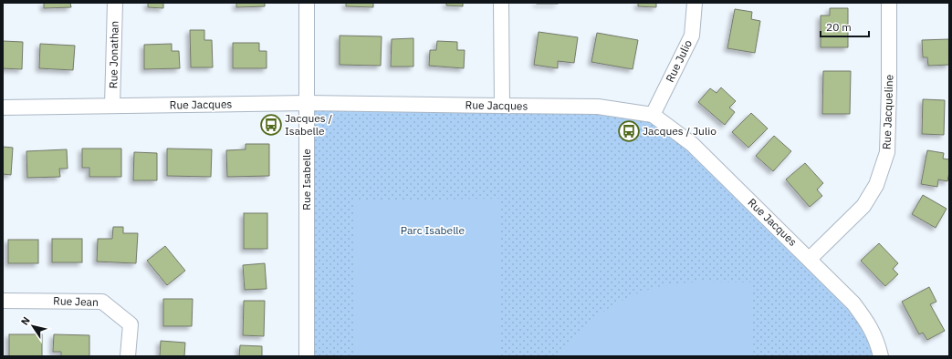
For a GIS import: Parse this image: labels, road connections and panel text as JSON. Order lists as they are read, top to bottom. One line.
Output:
{"streets":{"street":["Rue Jonathan","Rue Julio","Rue Jacques","Rue Jacqueline","Rue Isabelle","Rue Jean"]},"crossings":[["Rue Jonathan","Rue Jacques"],["Rue Julio","Rue Jacques"],["Rue Jacques","Rue Jacqueline"],["Rue Jacques","Rue Isabelle"]],"parks":["Parc Isabelle"],"places":{"bus stop":["Jacques / Isabelle","Jacques / Julio"]},"scale_bar":"20 m","north":"top left"}
